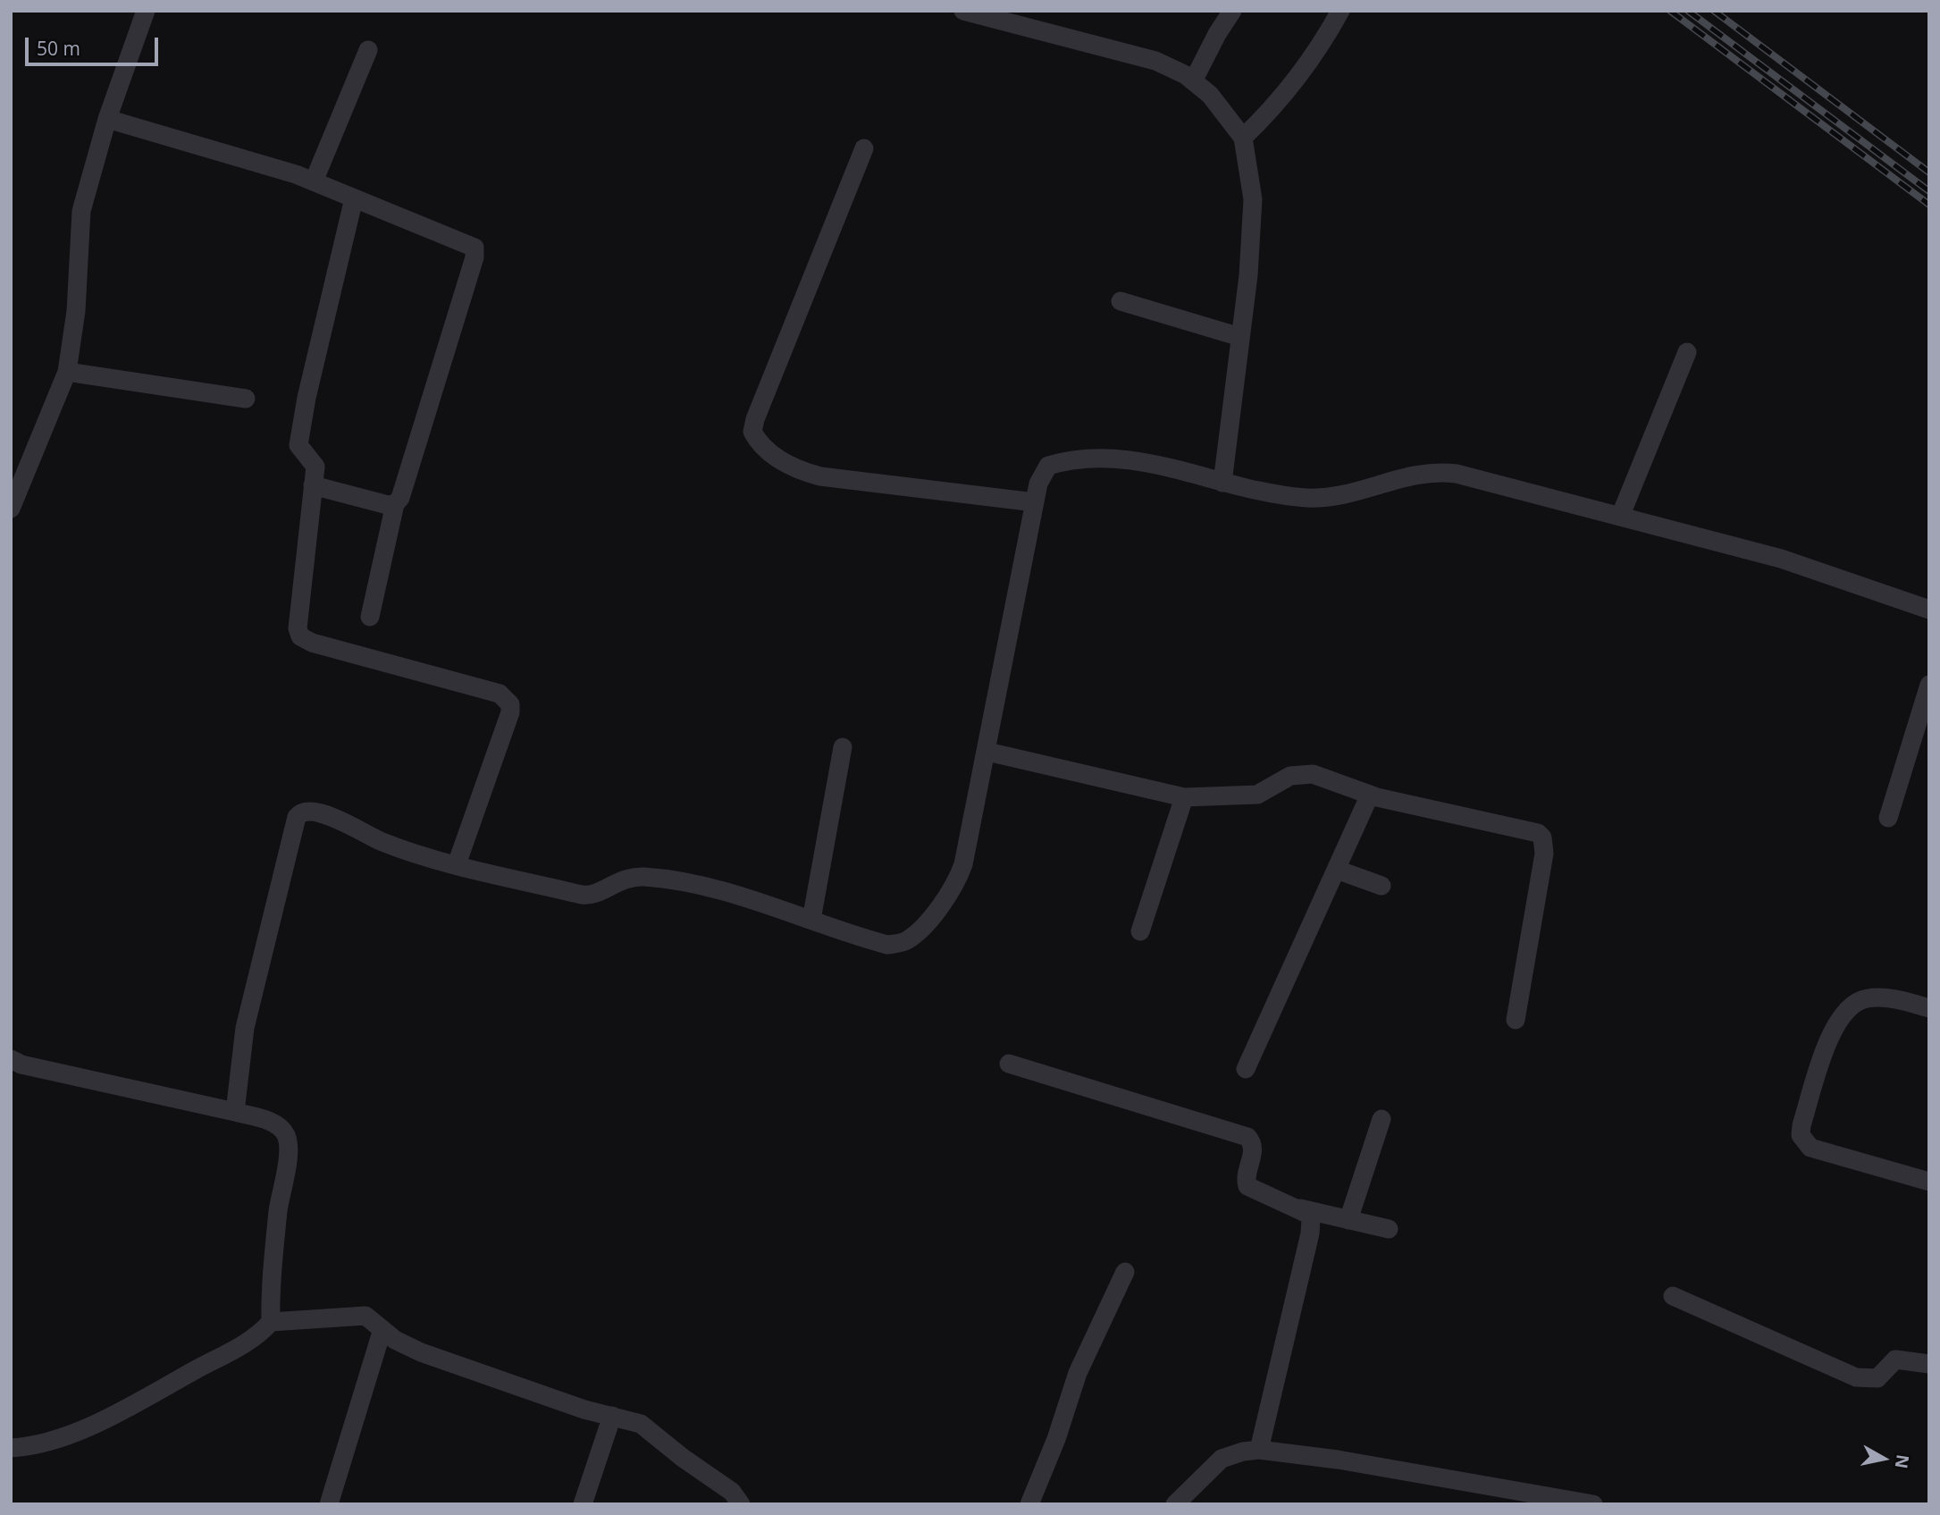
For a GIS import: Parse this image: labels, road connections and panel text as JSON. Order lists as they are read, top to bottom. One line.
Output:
{"scale_bar":"50 m","north":"right"}
